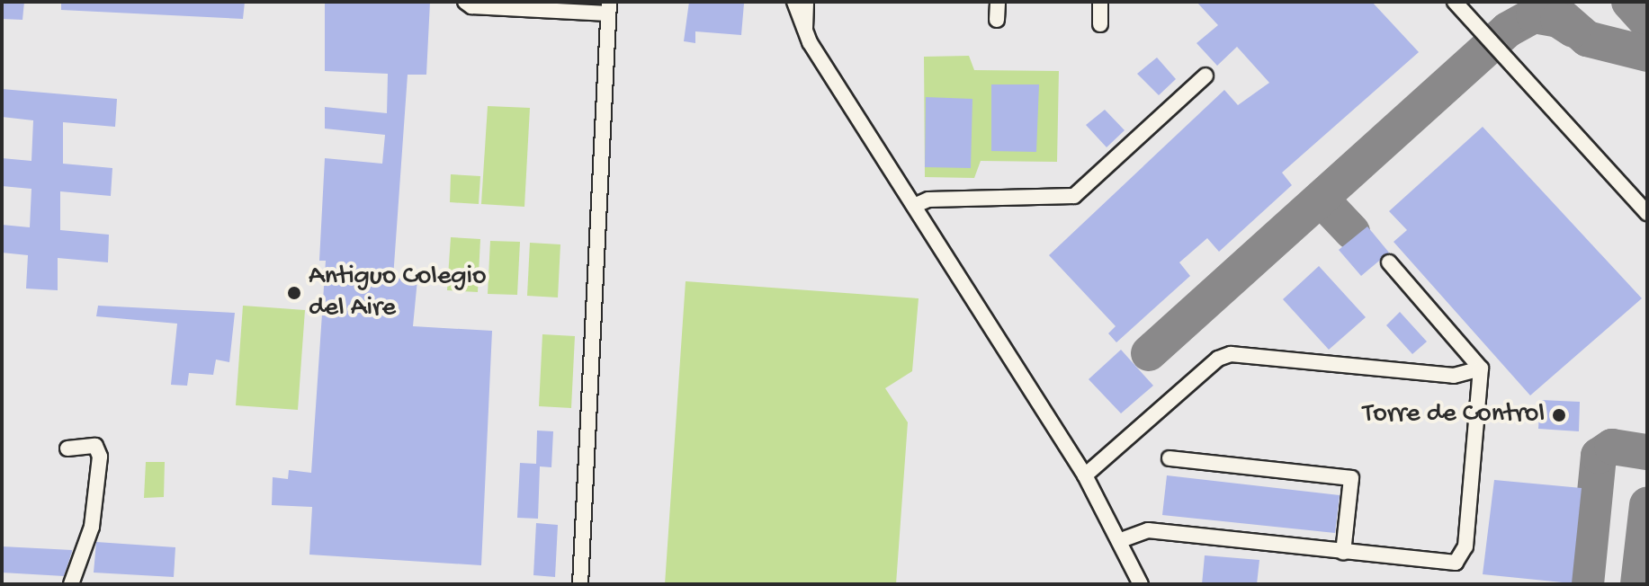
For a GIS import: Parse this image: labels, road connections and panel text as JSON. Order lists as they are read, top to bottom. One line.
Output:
{"places":["Antiguo Colegio del Aire","Torre de Control"]}
